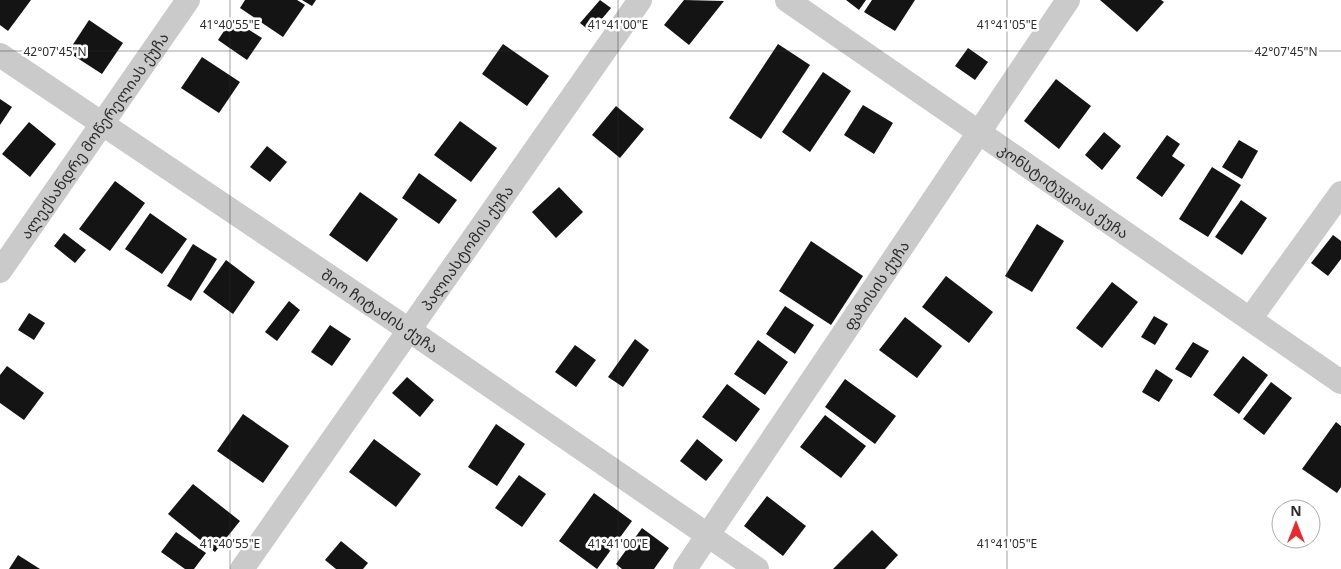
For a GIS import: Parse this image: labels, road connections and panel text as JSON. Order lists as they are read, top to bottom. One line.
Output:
{"streets":{"street":["ალექსანდრე მოწერელიას ქუჩა","კონსტიტუციას ქუჩა","პალიასტომის ქუჩა","ფაზისის ქუჩა","შიო ჩიტაძის ქუჩა"]},"crossings":[["ალექსანდრე მოწერელიას ქუჩა","შიო ჩიტაძის ქუჩა"],["კონსტიტუციას ქუჩა","ფაზისის ქუჩა"],["პალიასტომის ქუჩა","შიო ჩიტაძის ქუჩა"],["ფაზისის ქუჩა","შიო ჩიტაძის ქუჩა"]],"north":"top","coordinates":["41°40'55\"E","41°41'00\"E","41°41'05\"E","42°07'45\"N"]}
